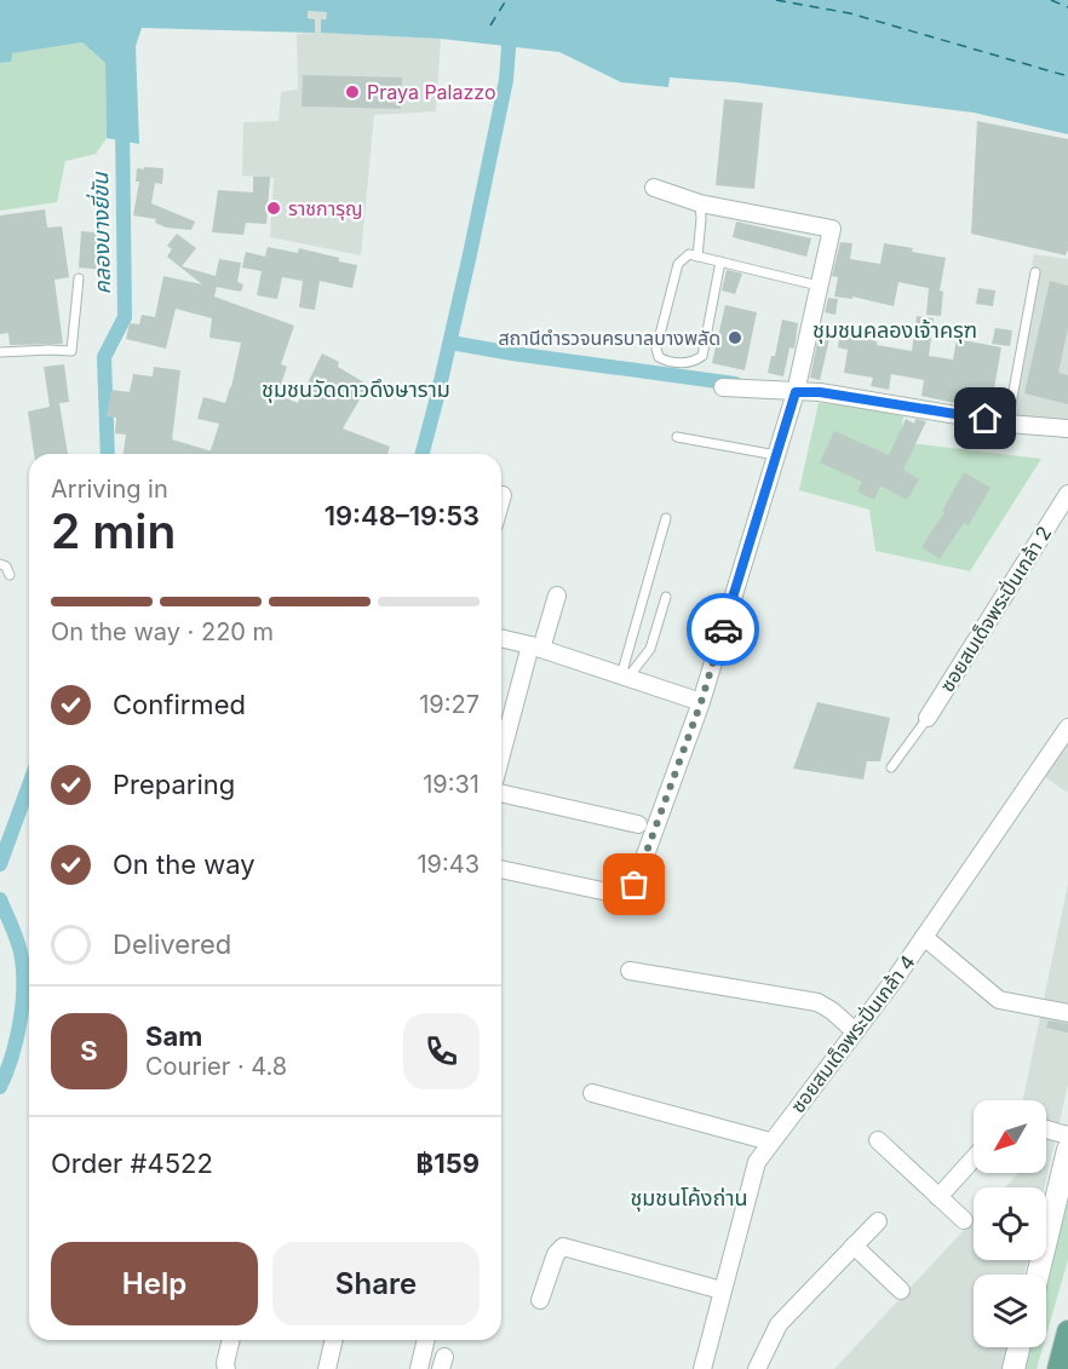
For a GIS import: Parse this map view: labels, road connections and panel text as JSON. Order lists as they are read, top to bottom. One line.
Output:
{"streets":{"street":["ซอยสมเด็จพระปิ่นเกล้า 2","ซอยสมเด็จพระปิ่นเกล้า 4"]},"districts":["ชุมชนคลองเจ้าครุฑ","ชุมชนวัดดาวดึงษาราม","ชุมชนโค้งถ่าน"],"water":["คลองบางยี่ขัน"],"places":["Praya Palazzo","ราชการุญ","สถานีตำรวจนครบาลบางพลัด"],"north":"bottom left","page":{"heading":["2 min","Arriving in","19:48–19:53"],"panel":["Sam","Courier · 4.8","Order #4522","฿159"],"bar":"On the way · 220 m","list":[["Confirmed","19:27"],["Preparing","19:31"],["On the way","19:43"],"Delivered"],"round":"S","buttons":["Help","Share"]}}
